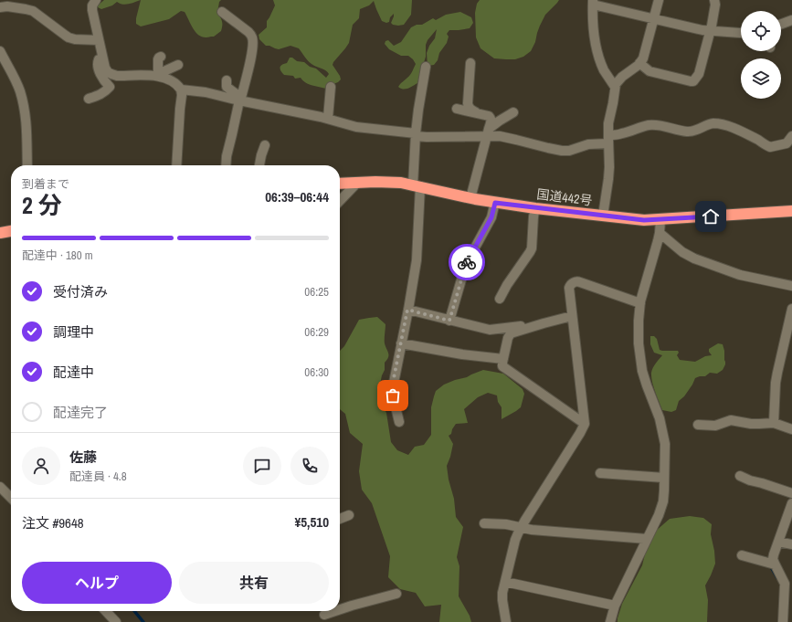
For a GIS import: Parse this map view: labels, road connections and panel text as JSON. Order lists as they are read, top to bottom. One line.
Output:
{"streets":{"highway":["国道442号"]},"page":{"heading":["2 分","到着まで","06:39–06:44"],"panel":["佐藤","配達員 · 4.8","注文 #9648","¥5,510"],"bar":"配達中 · 180 m","list":[["受付済み","06:25"],["調理中","06:29"],["配達中","06:30"],"配達完了"],"buttons":["ヘルプ","共有"]}}
